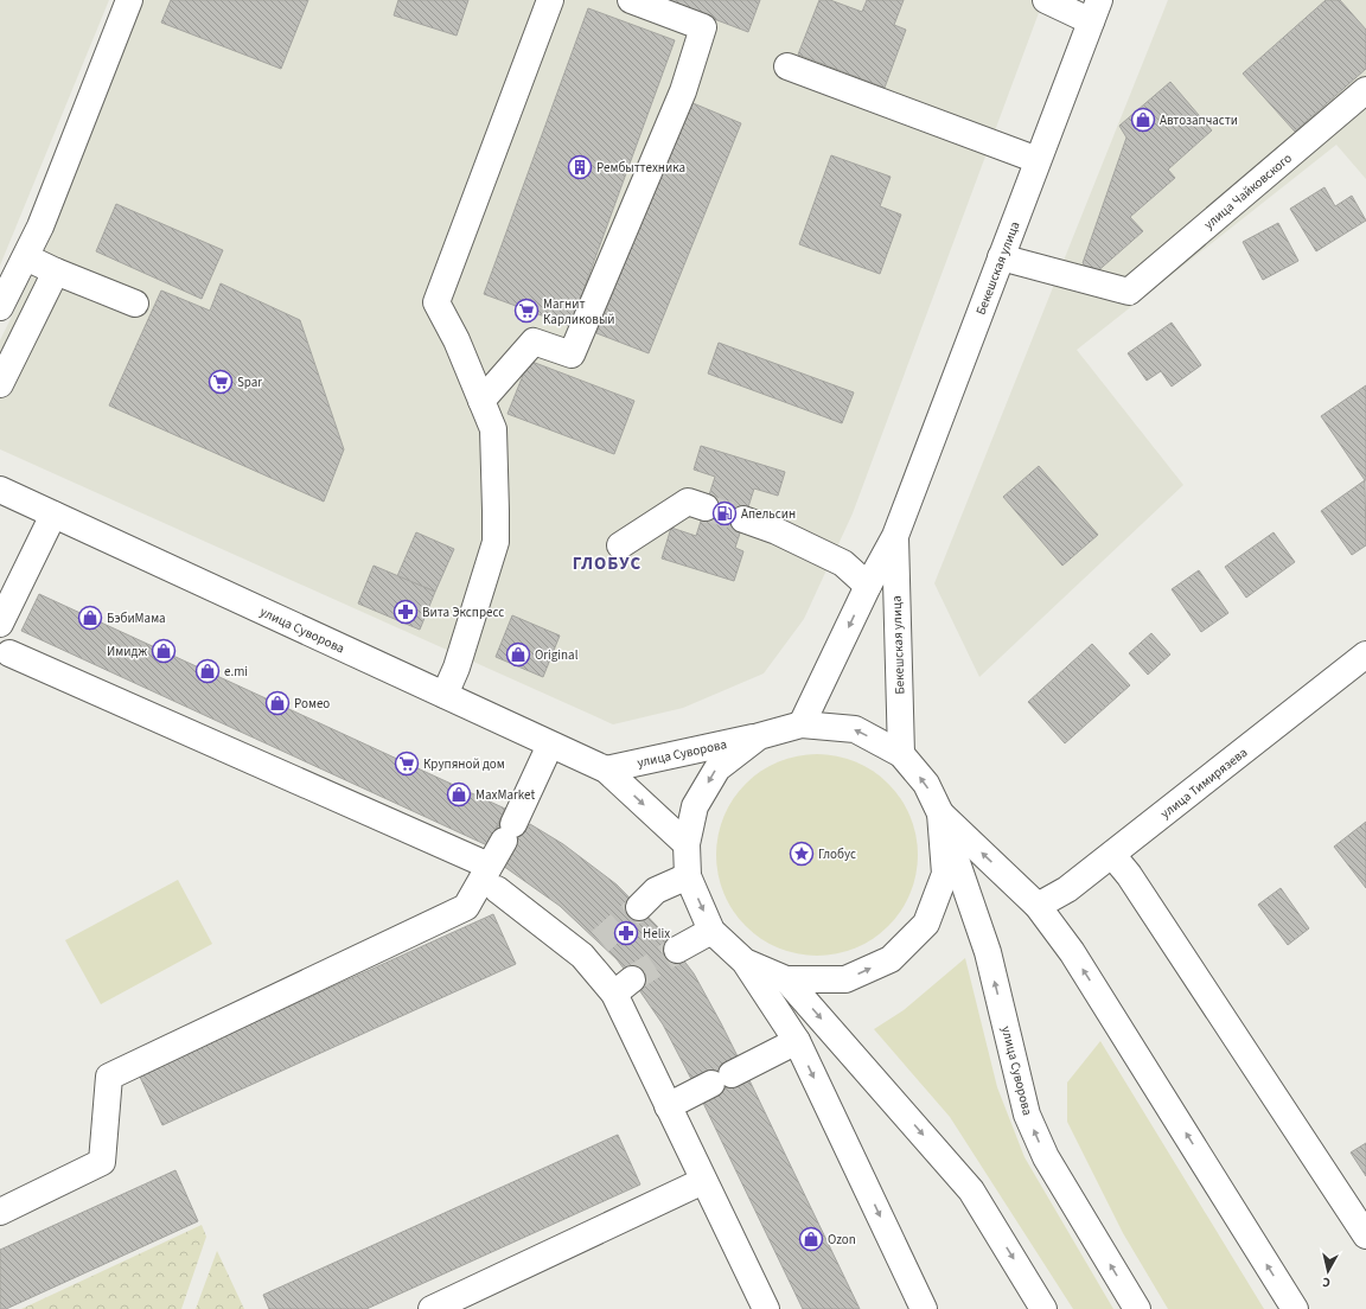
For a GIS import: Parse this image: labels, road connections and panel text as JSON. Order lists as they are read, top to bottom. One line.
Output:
{"streets":{"main road":["улица Чайковского","Бекешская улица","улица Суворова","улица Тимирязева"]},"crossings":[["улица Чайковского","Бекешская улица"],["Бекешская улица","улица Суворова"]],"districts":["ГЛОБУС"],"places":{"shop":["Автозапчасти","БэбиМама","Имидж","Original","e.mi","Ромео","MaxMarket","Ozon"],"building":["Рембыттехника"],"supermarket":["Магнит Карликовый","Spar","Крупяной дом"],"fuel station":["Апельсин"],"pharmacy":["Вита Экспресс","Helix"],"place":["Глобус"]},"north":"bottom"}
